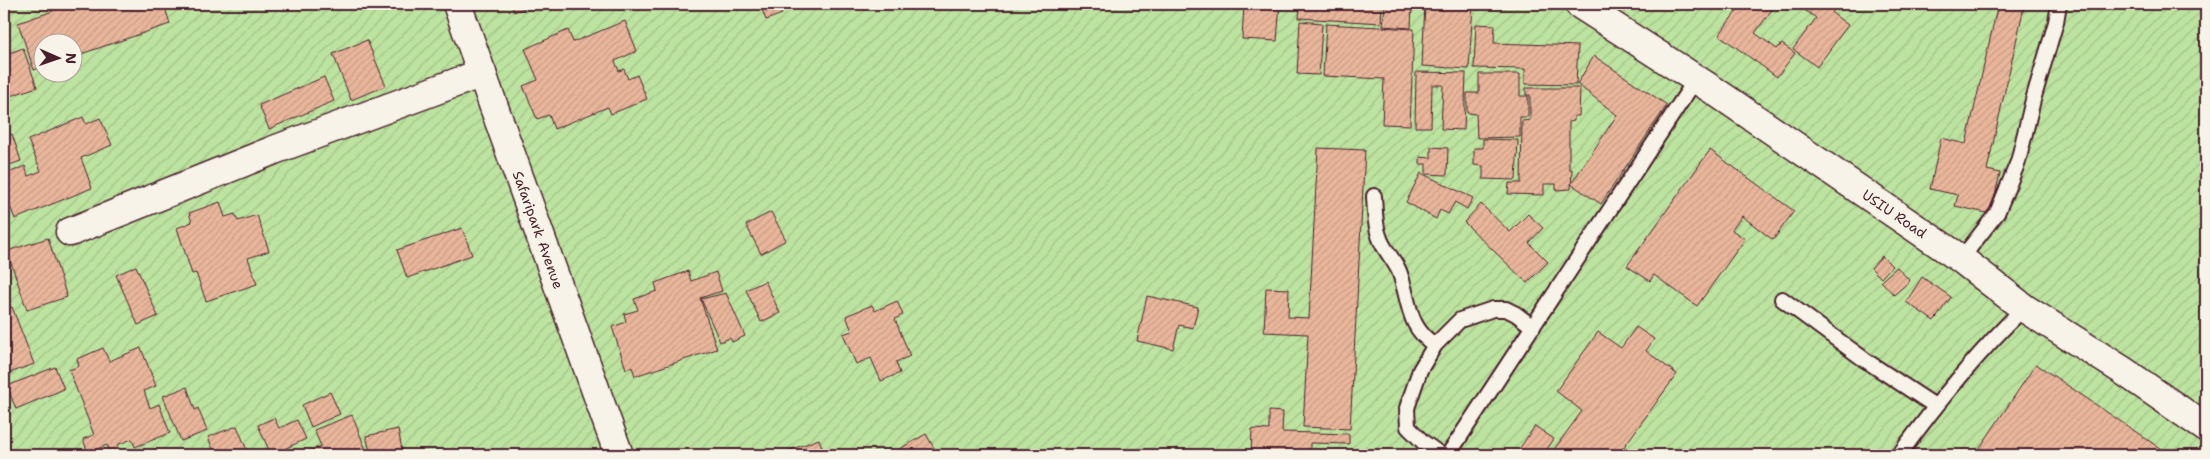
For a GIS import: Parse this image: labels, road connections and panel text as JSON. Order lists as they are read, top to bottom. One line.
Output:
{"streets":{"street":["USIU Road","Safaripark Avenue"]},"north":"right"}
